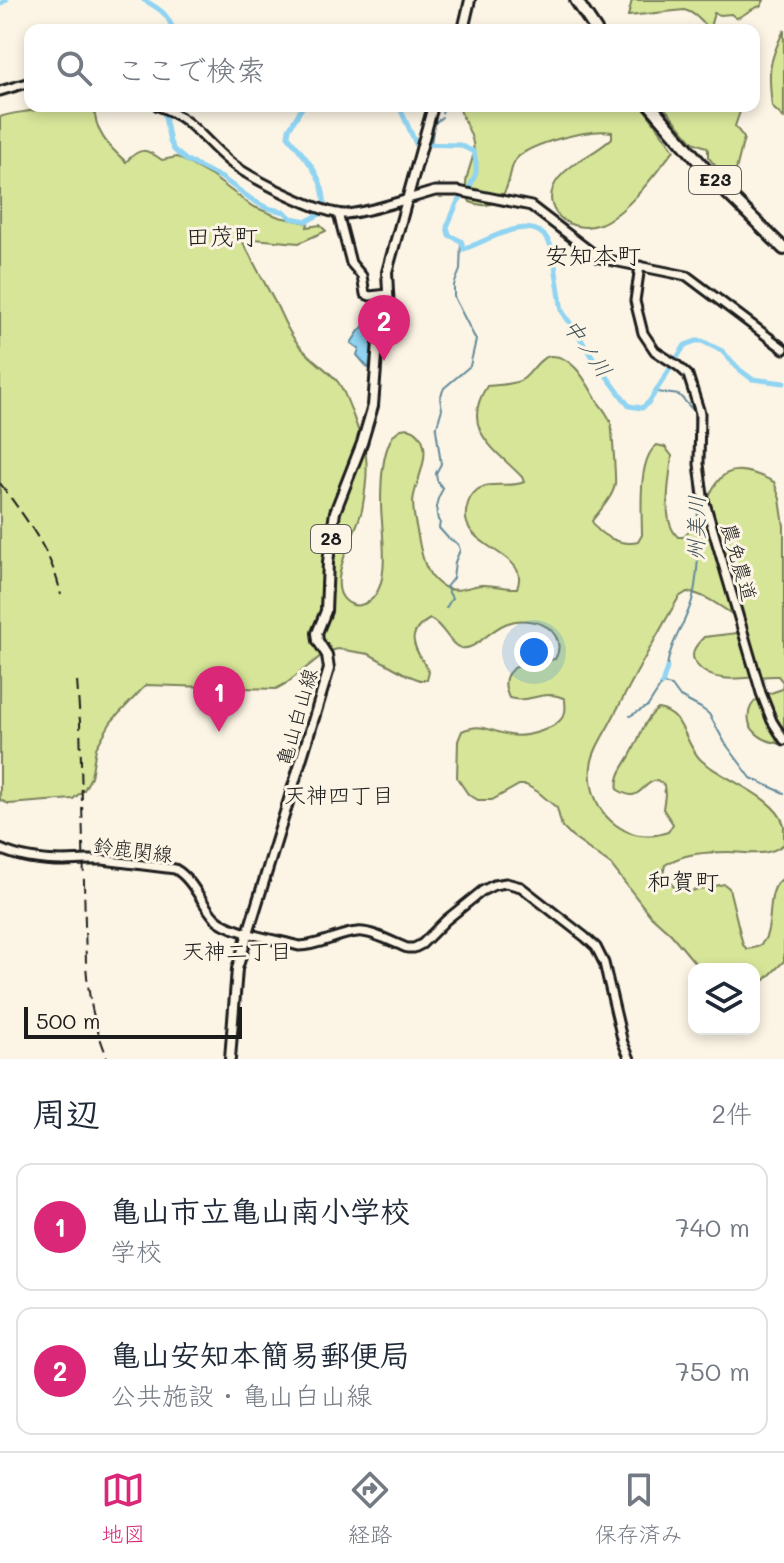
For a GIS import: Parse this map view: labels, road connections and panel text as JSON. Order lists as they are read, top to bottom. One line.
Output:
{"streets":{"highway":["E23"],"main road":["28","農免農道","亀山白山線","鈴鹿関線"]},"crossings":[["亀山白山線","鈴鹿関線"]],"districts":["田茂町","安知本町","天神四丁目","和賀町","天神二丁目"],"water":["中ノ川","州美川"],"scale_bar":"500 m","page":{"search":"ここで検索","pins":["2","1"],"scale":"500 m","heading":["周辺","2件"],"list":[{"mark":"1","name":"亀山市立亀山南小学校","note":"学校","value":"740 m"},{"mark":"2","name":"亀山安知本簡易郵便局","note":"公共施設 · 亀山白山線","value":"750 m"}],"nav":["地図","経路","保存済み"]}}
